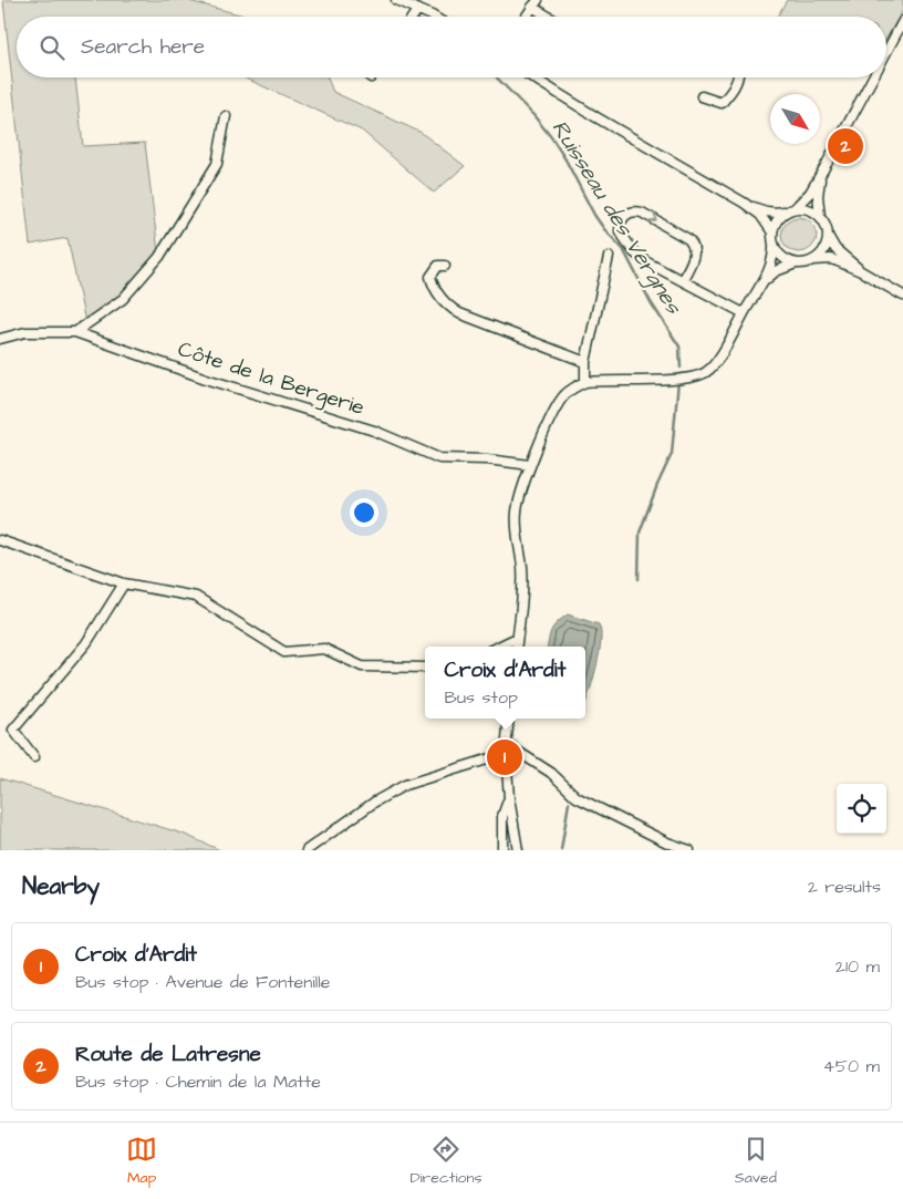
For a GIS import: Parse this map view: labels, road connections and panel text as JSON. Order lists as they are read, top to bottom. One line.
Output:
{"streets":{"street":["Côte de la Bergerie"]},"water":["Ruisseau des Vergnes"],"north":"bottom right","page":{"search":"Search here","pins":["2","1"],"popup":["Croix d'Ardit","Bus stop"],"heading":["Nearby","2 results"],"list":[{"mark":"1","name":"Croix d'Ardit","note":"Bus stop · Avenue de Fontenille","value":"210 m"},{"mark":"2","name":"Route de Latresne","note":"Bus stop · Chemin de la Matte","value":"450 m"}],"nav":["Map","Directions","Saved"]}}
